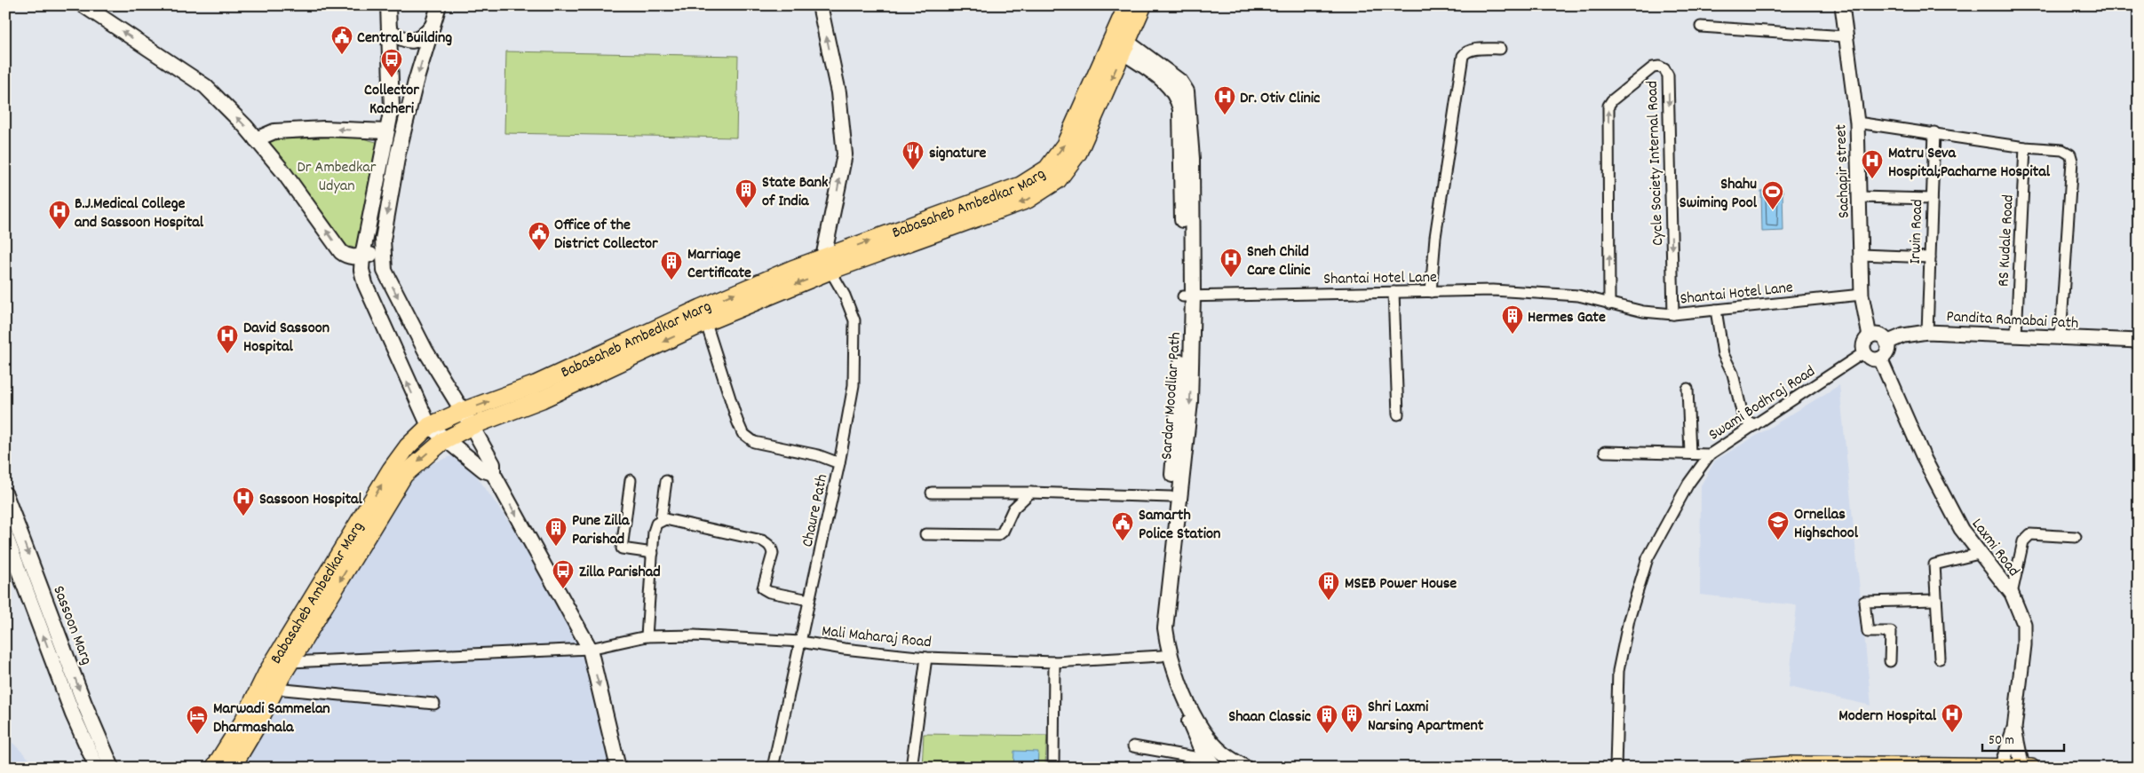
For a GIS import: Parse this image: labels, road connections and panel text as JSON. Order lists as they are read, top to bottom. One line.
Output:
{"streets":{"main road":["Babasaheb Ambedkar Marg","Sardar Moodliar Path","Sassoon Marg"],"street":["Cycle Society Internal Road","Sachapir street","Irwin Road","RS Kudale Road","Shantai Hotel Lane","Pandita Ramabai Path","Swami Bodhraj Road","Chaure Path","Laxmi Road","Mali Maharaj Road"]},"crossings":[["Cycle Society Internal Road","Shantai Hotel Lane"],["Sachapir street","Shantai Hotel Lane"],["Sachapir street","Pandita Ramabai Path"],["Sachapir street","Swami Bodhraj Road"],["Sachapir street","Laxmi Road"],["Babasaheb Ambedkar Marg","Sardar Moodliar Path"],["Babasaheb Ambedkar Marg","Chaure Path"],["Babasaheb Ambedkar Marg","Mali Maharaj Road"],["Irwin Road","Pandita Ramabai Path"],["RS Kudale Road","Pandita Ramabai Path"],["Shantai Hotel Lane","Sardar Moodliar Path"],["Pandita Ramabai Path","Swami Bodhraj Road"],["Pandita Ramabai Path","Laxmi Road"],["Sardar Moodliar Path","Mali Maharaj Road"],["Swami Bodhraj Road","Laxmi Road"],["Chaure Path","Mali Maharaj Road"]],"parks":["Dr Ambedkar Udyan"],"places":{"public building":["Central Building","Office of the District Collector","Samarth Police Station"],"bus stop":["Collector Kacheri","Zilla Parishad"],"hospital":["Dr. Otiv Clinic","Matru Seva Hospital;Pacharne Hospital","B.J.Medical College and Sassoon Hospital","Sneh Child Care Clinic","David Sassoon Hospital","Sassoon Hospital","Modern Hospital"],"restaurant":["signature"],"building":["State Bank of India","Marriage Certificate","Hermes Gate","Pune Zilla Parishad","MSEB Power House","Shri Laxmi Narsing Apartment","Shaan Classic"],"sports":["Shahu Swiming Pool"],"school or university":["Ornellas Highschool"],"hotel":["Marwadi Sammelan Dharmashala"]},"scale_bar":"50 m"}
